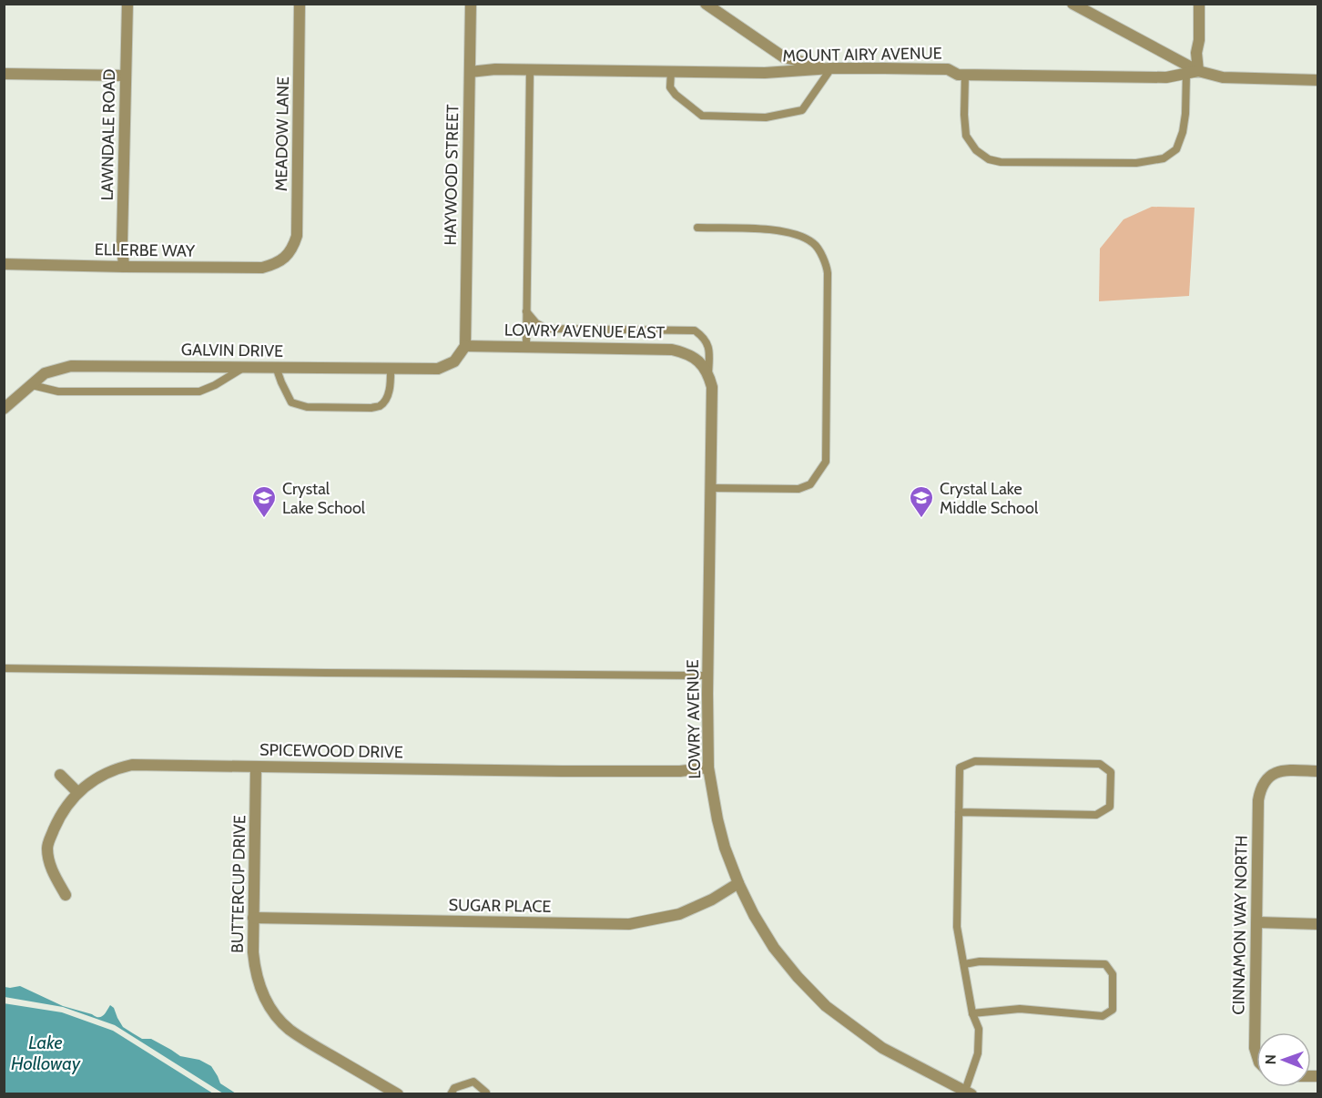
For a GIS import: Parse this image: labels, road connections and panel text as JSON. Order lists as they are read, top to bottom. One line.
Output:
{"streets":{"street":["MOUNT AIRY AVENUE","MEADOW LANE","LAWNDALE ROAD","HAYWOOD STREET","ELLERBE WAY","LOWRY AVENUE EAST","GALVIN DRIVE","LOWRY AVENUE","SPICEWOOD DRIVE","BUTTERCUP DRIVE","SUGAR PLACE","CINNAMON WAY NORTH"]},"crossings":[["MOUNT AIRY AVENUE","HAYWOOD STREET"],["MEADOW LANE","ELLERBE WAY"],["LAWNDALE ROAD","ELLERBE WAY"],["HAYWOOD STREET","LOWRY AVENUE EAST"],["HAYWOOD STREET","GALVIN DRIVE"],["LOWRY AVENUE EAST","GALVIN DRIVE"],["LOWRY AVENUE EAST","LOWRY AVENUE"],["LOWRY AVENUE","SPICEWOOD DRIVE"],["LOWRY AVENUE","SUGAR PLACE"],["SPICEWOOD DRIVE","BUTTERCUP DRIVE"],["BUTTERCUP DRIVE","SUGAR PLACE"]],"water":["Lake Holloway"],"places":{"school or university":["Crystal Lake School","Crystal Lake Middle School"]},"north":"left"}
